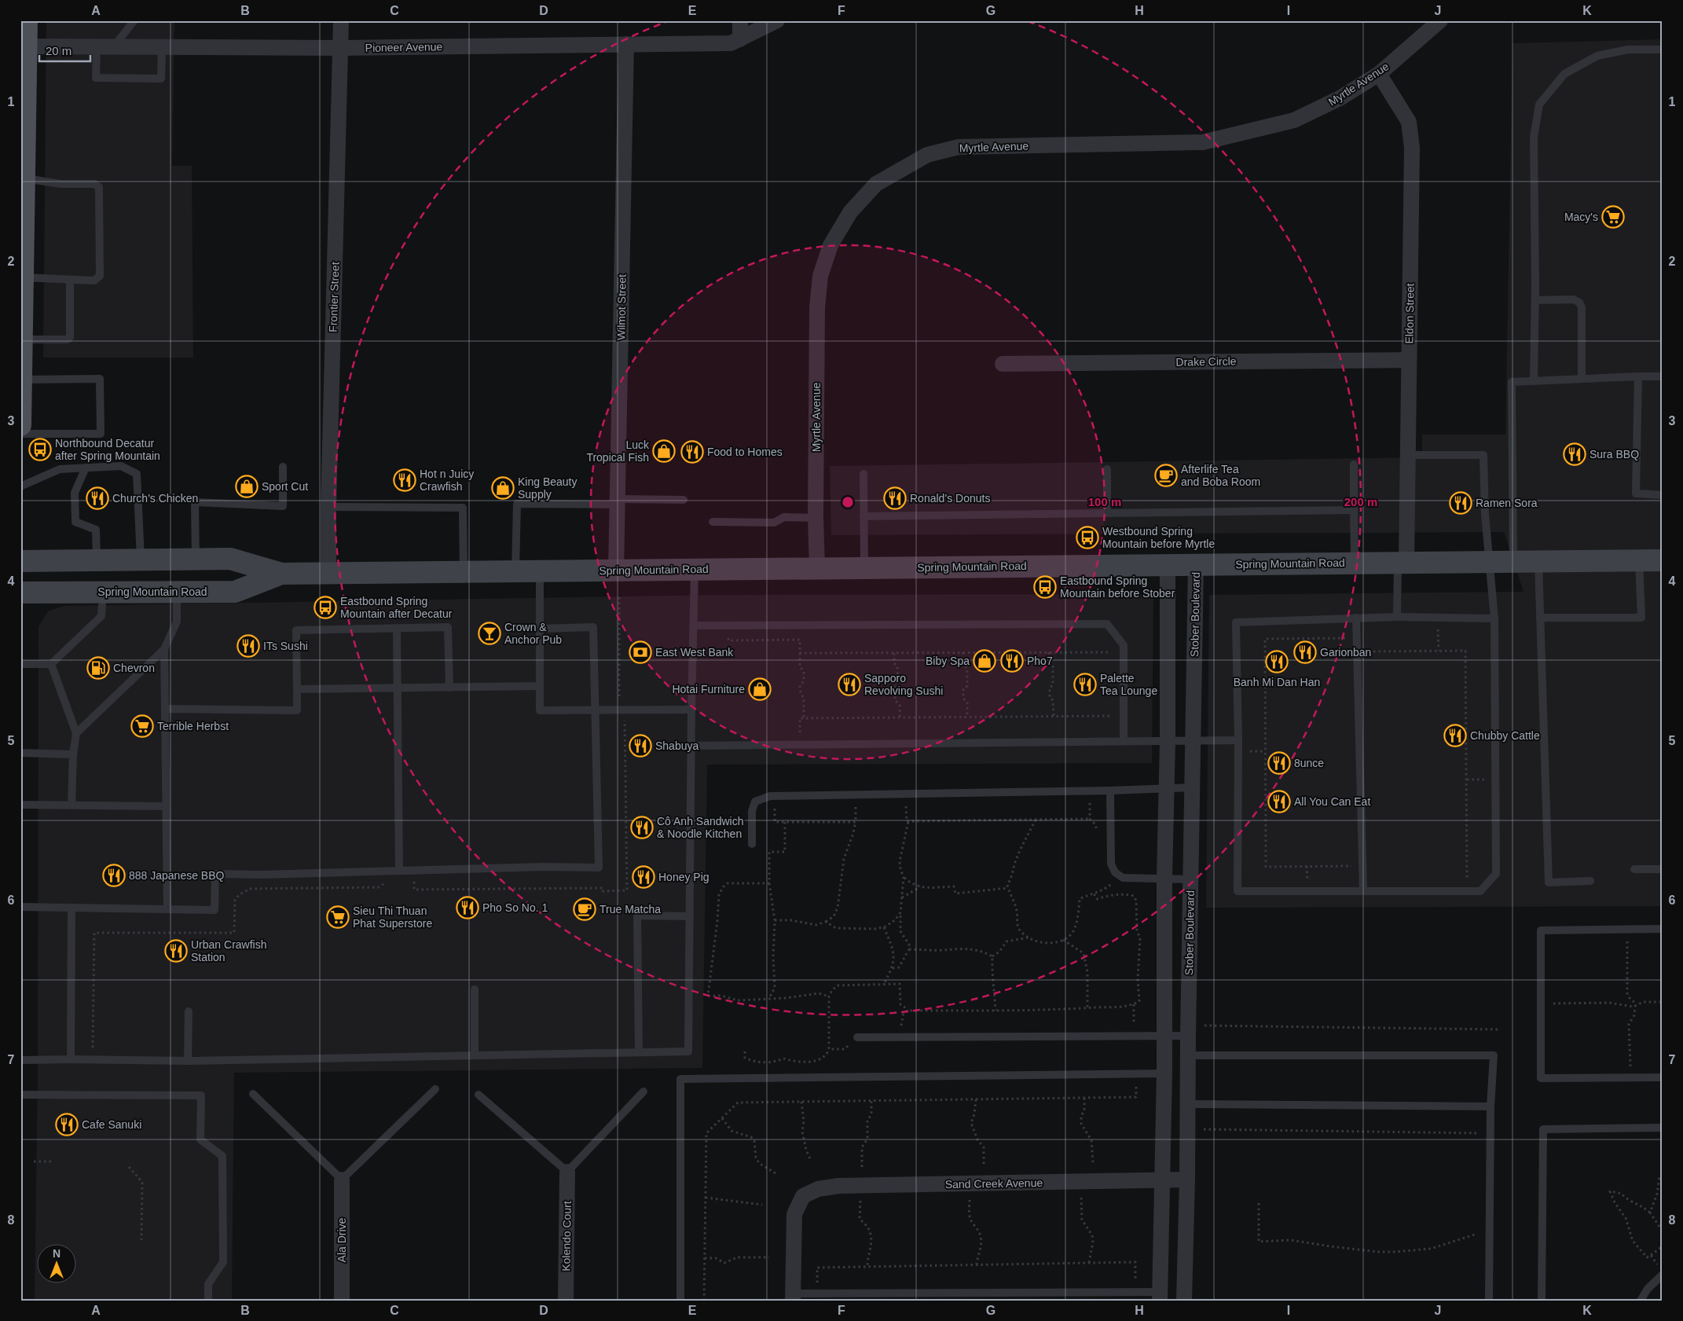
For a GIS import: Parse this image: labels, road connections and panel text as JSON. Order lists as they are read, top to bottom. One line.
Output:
{"streets":{"main road":["Spring Mountain Road"],"street":["Pioneer Avenue","Myrtle Avenue","Frontier Street","Wilmot Street","Eldon Street","Drake Circle","Stober Boulevard","Sand Creek Avenue","Kolendo Court","Ala Drive"]},"crossings":[["Pioneer Avenue","Frontier Street"],["Pioneer Avenue","Wilmot Street"],["Myrtle Avenue","Eldon Street"],["Myrtle Avenue","Spring Mountain Road"],["Frontier Street","Spring Mountain Road"],["Wilmot Street","Spring Mountain Road"],["Eldon Street","Drake Circle"],["Eldon Street","Spring Mountain Road"],["Spring Mountain Road","Stober Boulevard"],["Stober Boulevard","Sand Creek Avenue"]],"places":{"supermarket":["Macy's","Terrible Herbst","Sieu Thi Thuan Phat Superstore"],"bus stop":["Northbound Decatur after Spring Mountain","Westbound Spring Mountain before Myrtle","Eastbound Spring Mountain before Stober","Eastbound Spring Mountain after Decatur"],"shop":["Luck Tropical Fish","Sport Cut","King Beauty Supply","Biby Spa","Hotai Furniture"],"restaurant":["Food to Homes","Sura BBQ","Hot n Juicy Crawfish","Church's Chicken","Ronald’s Donuts","Ramen Sora","ITs Sushi","Garionban","Pho7","Banh Mi Dan Han","Sapporo Revolving Sushi","Palette Tea Lounge","Chubby Cattle","Shabuya","8unce","All You Can Eat","Cô Anh Sandwich & Noodle Kitchen","888 Japanese BBQ","Honey Pig","Pho So No. 1","Urban Crawfish Station","Cafe Sanuki"],"cafe":["Afterlife Tea and Boba Room","True Matcha"],"bar":["Crown & Anchor Pub"],"bank":["East West Bank"],"fuel station":["Chevron"]},"scale_bar":"20 m","north":"top","grid":{"columns":["A","B","C","D","E","F","G","H","I","J","K"],"rows":["1","2","3","4","5","6","7","8"]},"rings":["100 m","200 m"]}
